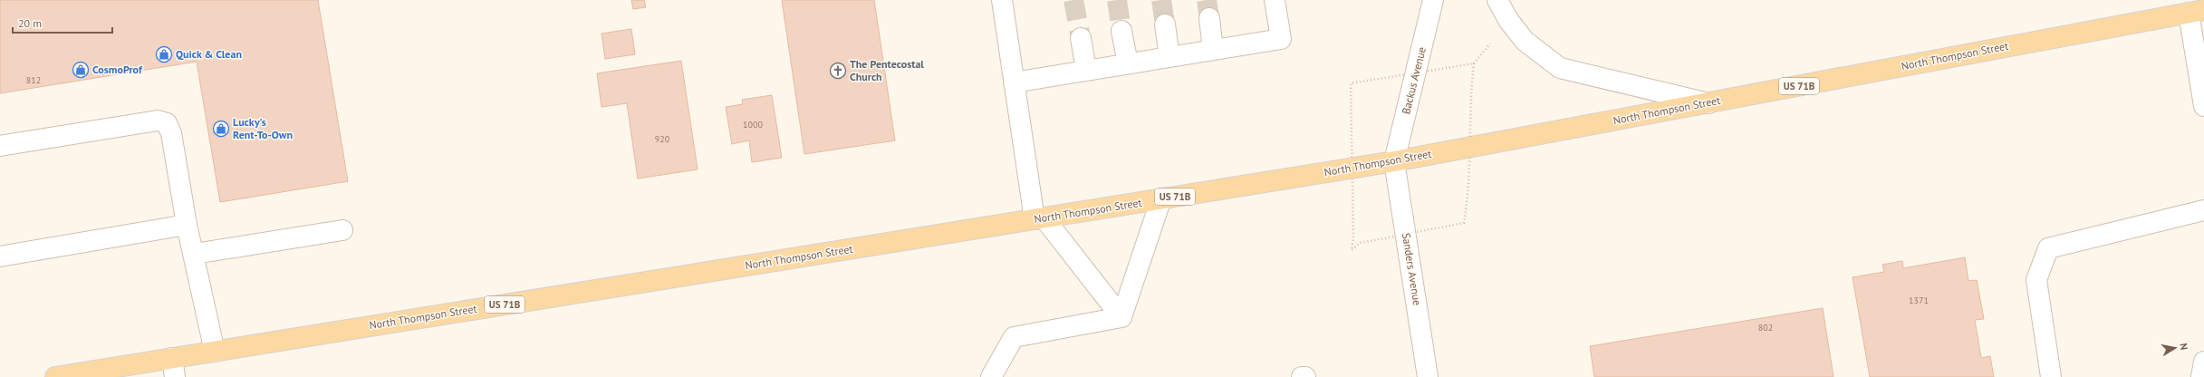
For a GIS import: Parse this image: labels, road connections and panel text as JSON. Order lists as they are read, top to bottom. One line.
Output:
{"streets":{"main road":["North Thompson Street","US 71B"],"street":["Backus Avenue","Sanders Avenue"]},"crossings":[["North Thompson Street","Backus Avenue"],["North Thompson Street","Sanders Avenue"],["Backus Avenue","Sanders Avenue"]],"places":{"shop":["Quick & Clean","CosmoProf","Lucky's Rent-To-Own"],"church":["The Pentecostal Church"]},"house_numbers":["812","1000","920","1371","802"],"scale_bar":"20 m","north":"right"}
